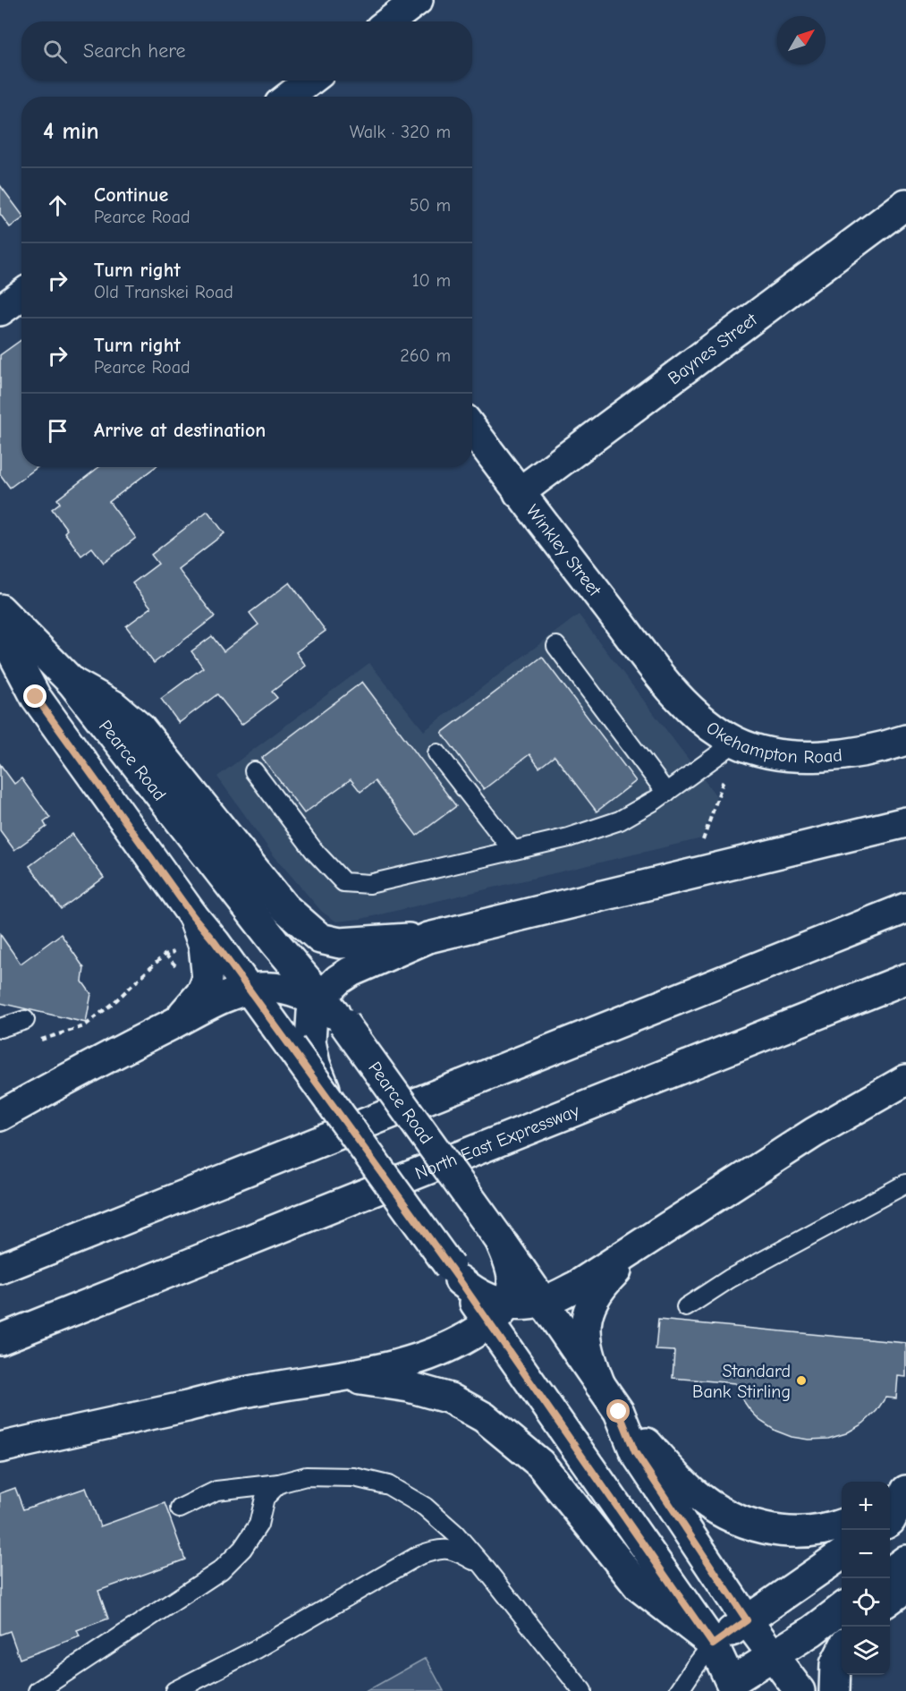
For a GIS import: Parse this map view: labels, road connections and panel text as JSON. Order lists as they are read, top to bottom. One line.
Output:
{"streets":{"main road":["Baynes Street","Winkley Street","Okehampton Road","Pearce Road","North East Expressway"]},"crossings":[["Baynes Street","Winkley Street"],["Winkley Street","Okehampton Road"]],"places":["Standard Bank Stirling"],"north":"top right","page":{"search":"Search here","heading":["4 min","Walk · 320 m"],"list":[["Continue","Pearce Road","50 m"],["Turn right","Old Transkei Road","10 m"],["Turn right","Pearce Road","260 m"],"Arrive at destination"],"map_buttons":["+","−"]}}
